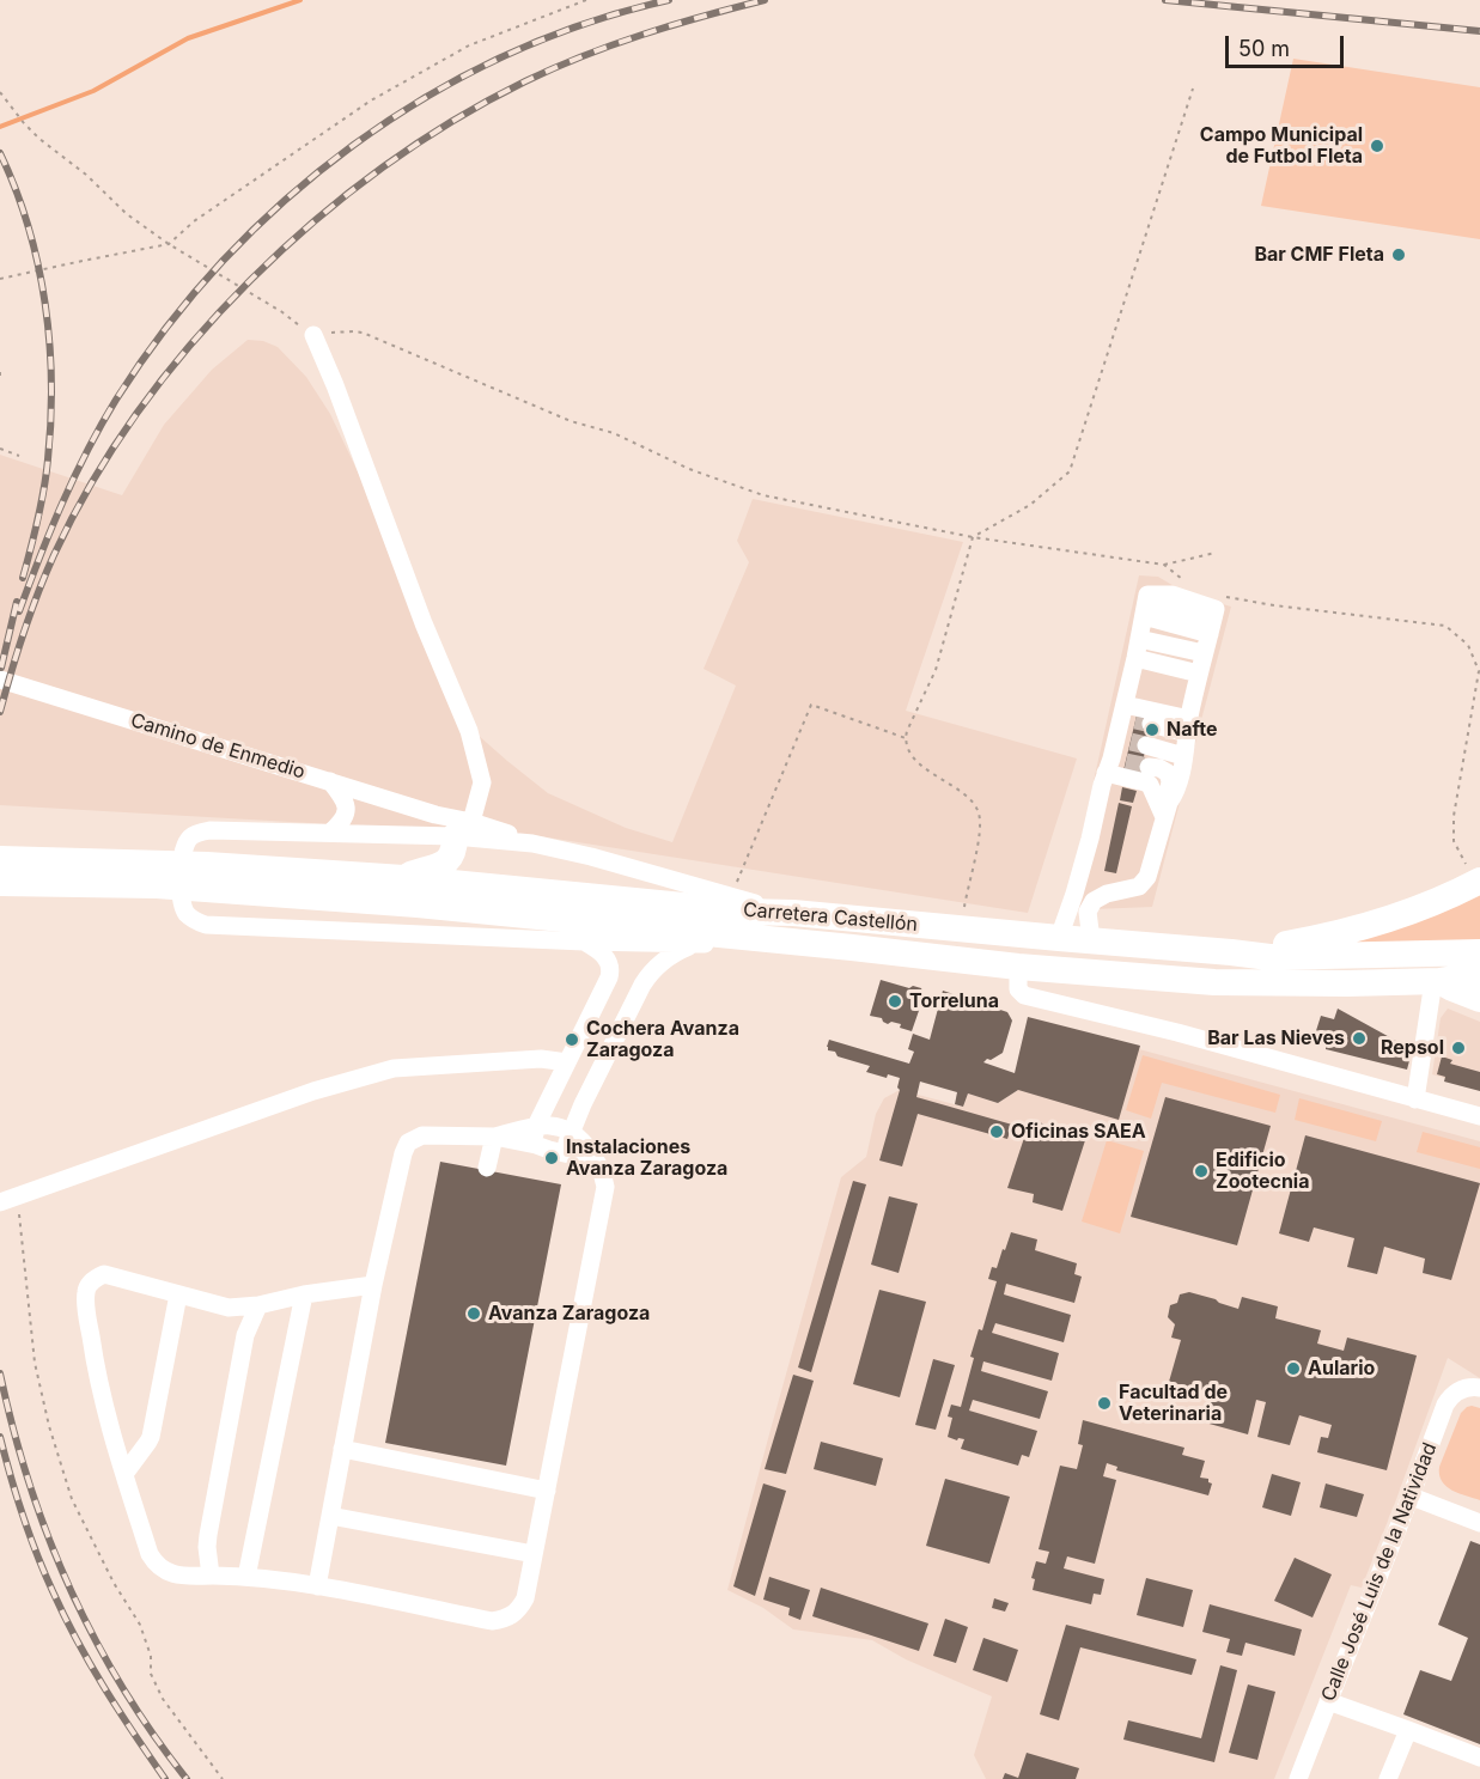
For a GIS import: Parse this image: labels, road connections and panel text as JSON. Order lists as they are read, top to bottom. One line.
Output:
{"streets":{"highway":["Carretera Castellón"],"street":["Camino de Enmedio","Calle José Luis de la Natividad"]},"crossings":[["Camino de Enmedio","Carretera Castellón"]],"places":["Campo Municipal de Futbol Fleta","Bar CMF Fleta","Nafte","Torreluna","Bar Las Nieves","Cochera Avanza Zaragoza","Repsol","Oficinas SAEA","Instalaciones Avanza Zaragoza","Edificio Zootecnia","Avanza Zaragoza","Aulario","Facultad de Veterinaria"],"scale_bar":"50 m"}
